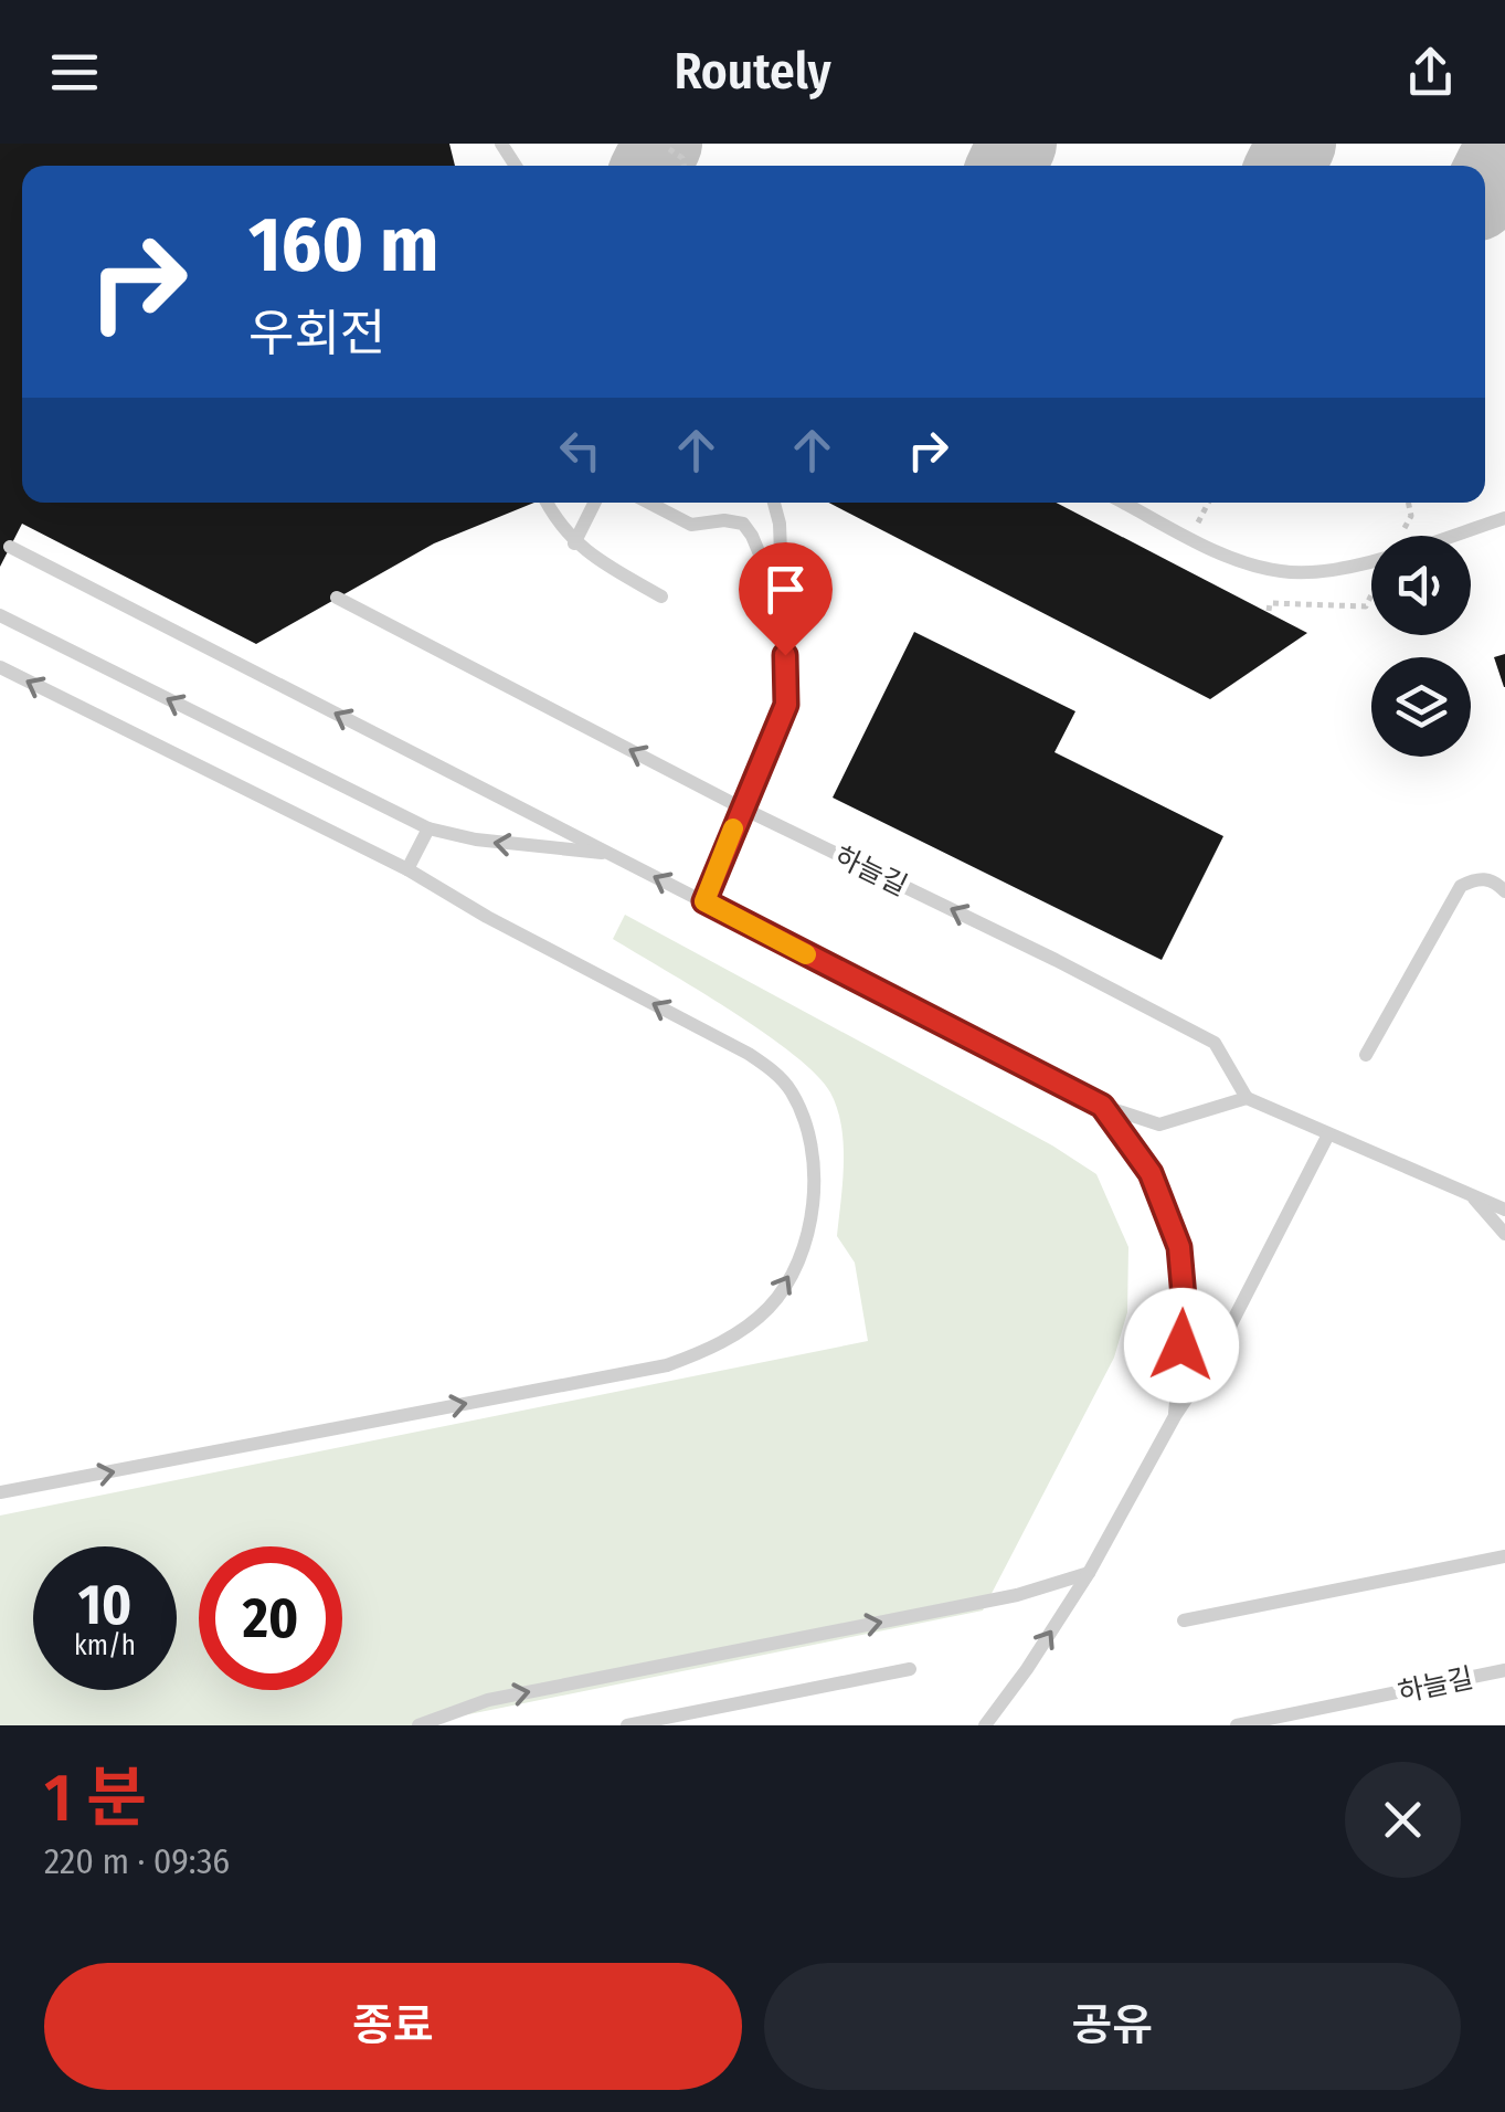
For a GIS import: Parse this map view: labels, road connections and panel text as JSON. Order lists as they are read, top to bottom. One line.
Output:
{"streets":{"lane":["하늘길"]},"page":{"header":"Routely","turn":["160 m","우회전"],"speed":"10 km/h","limit":"20","heading":["1 분","220 m · 09:36"],"buttons":["종료","공유"]}}
